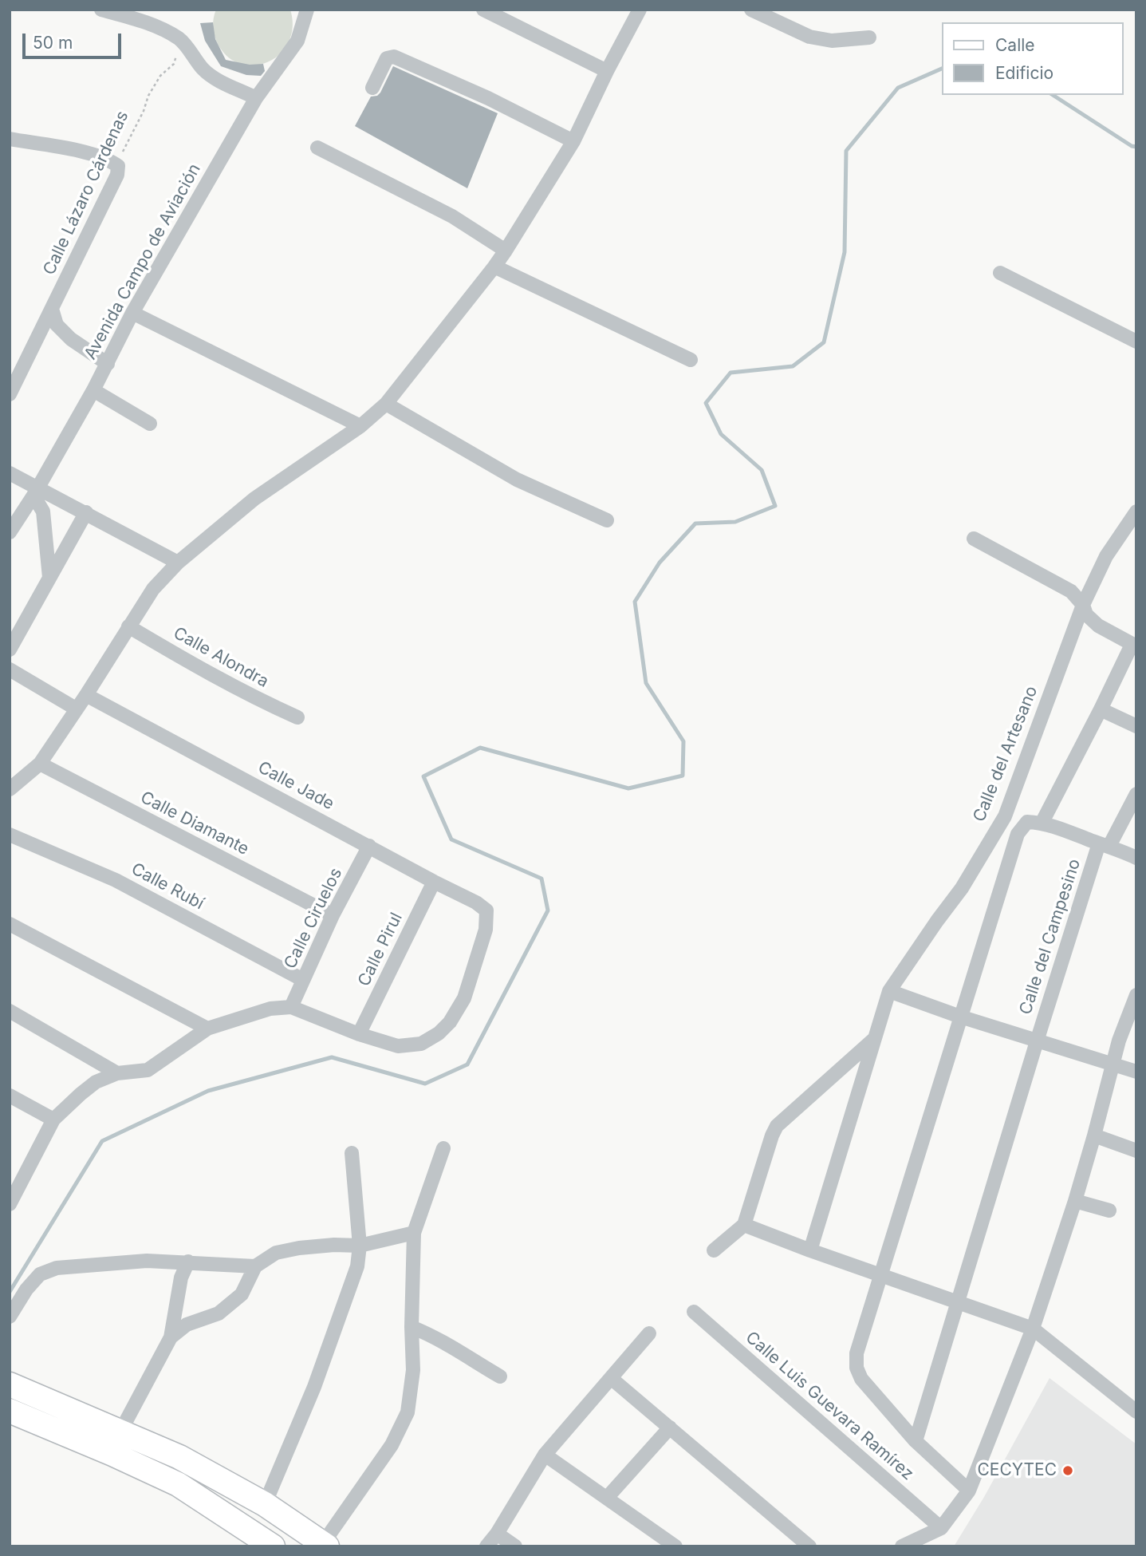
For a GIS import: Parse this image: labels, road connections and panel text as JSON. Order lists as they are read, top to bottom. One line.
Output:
{"streets":{"street":["Calle Lázaro Cárdenas","Avenida Campo de Aviación","Calle Alondra","Calle del Artesano","Calle Jade","Calle Diamante","Calle Rubí","Calle Ciruelos","Calle del Campesino","Calle Pirul","Calle Luis Guevara Ramírez"]},"crossings":[["Calle Jade","Calle Ciruelos"],["Calle Jade","Calle Pirul"],["Calle Diamante","Calle Ciruelos"],["Calle Rubí","Calle Ciruelos"]],"places":["CECYTEC"],"legend":["Calle","Edificio"],"scale_bar":"50 m"}
